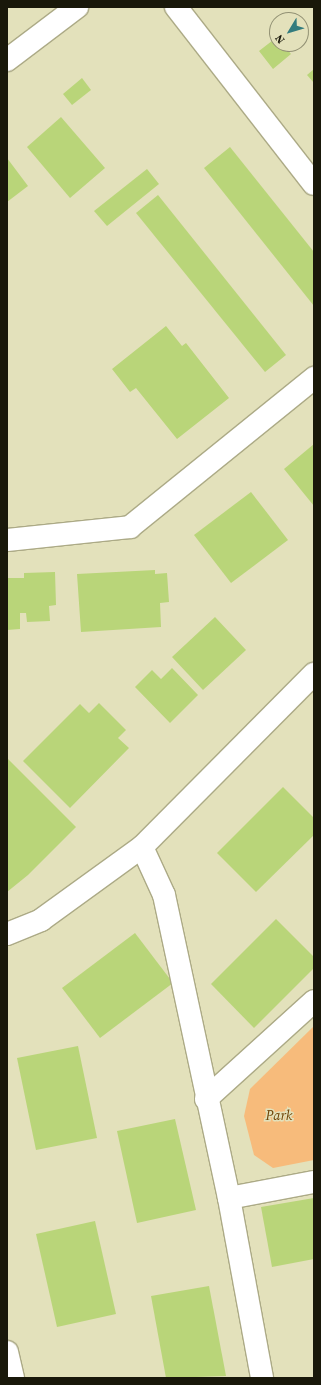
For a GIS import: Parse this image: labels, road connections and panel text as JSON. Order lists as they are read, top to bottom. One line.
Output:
{"parks":["Park"],"north":"bottom left"}
